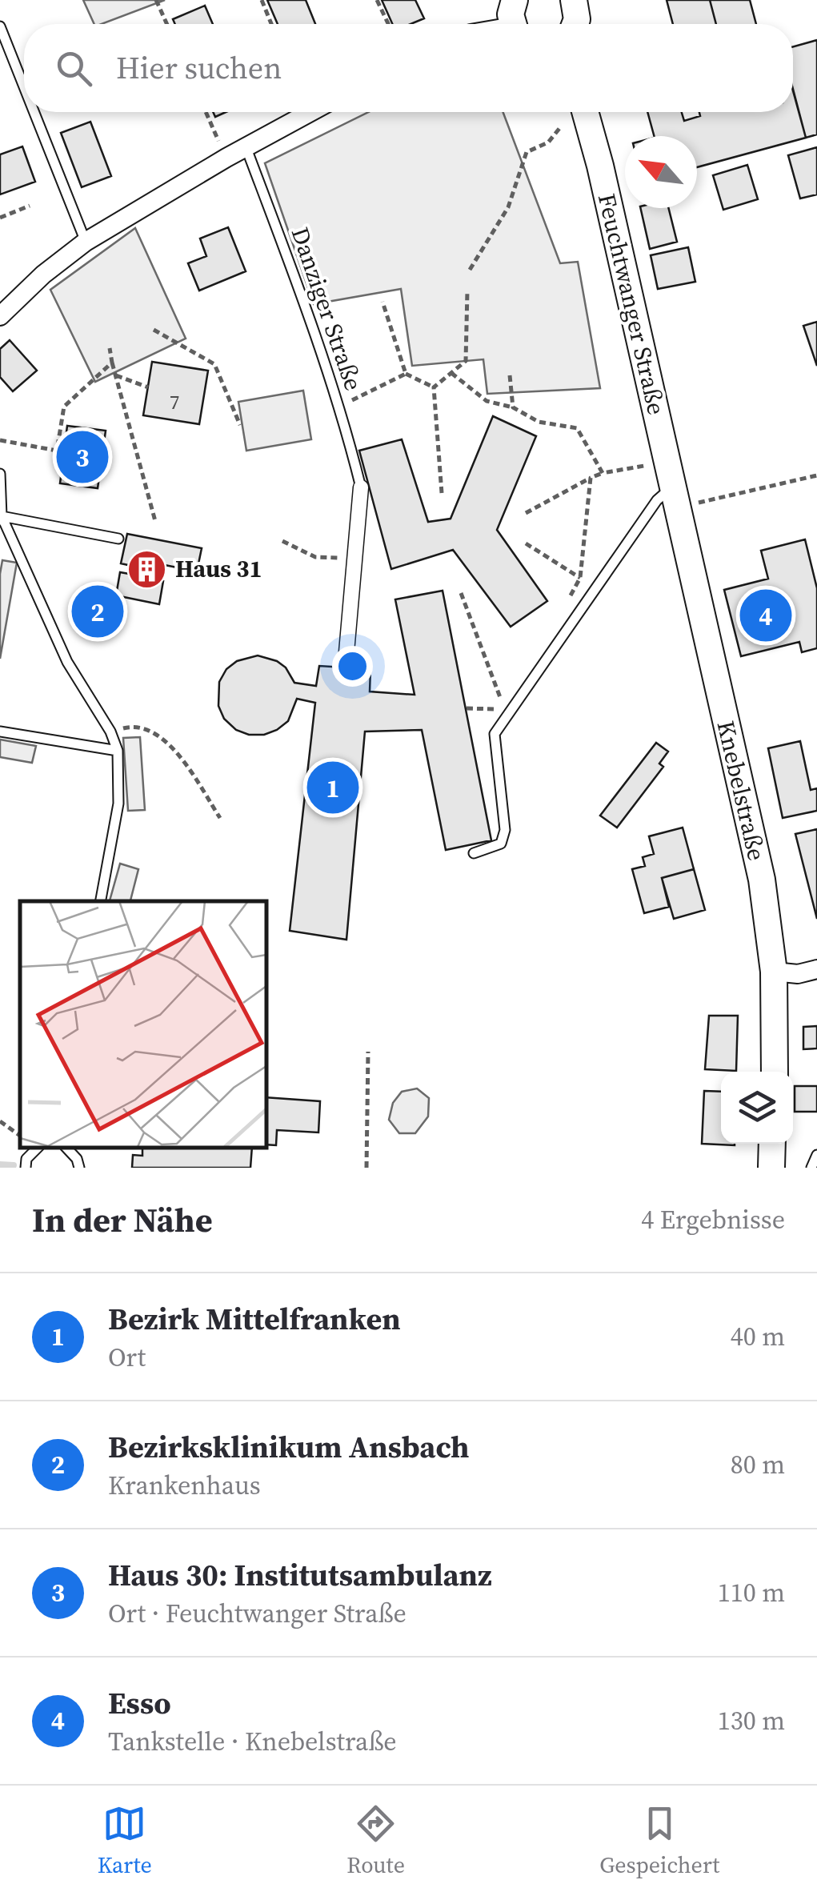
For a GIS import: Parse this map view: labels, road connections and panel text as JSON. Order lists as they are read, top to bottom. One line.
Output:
{"streets":{"main road":["Feuchtwanger Straße","Knebelstraße"],"lane":["Danziger Straße"]},"crossings":[["Feuchtwanger Straße","Knebelstraße"]],"places":{"building":["Haus 31"]},"house_numbers":["7"],"north":"top left","page":{"search":"Hier suchen","pins":["3","2","4","1"],"heading":["In der Nähe","4 Ergebnisse"],"list":[{"mark":"1","name":"Bezirk Mittelfranken","note":"Ort","value":"40 m"},{"mark":"2","name":"Bezirksklinikum Ansbach","note":"Krankenhaus","value":"80 m"},{"mark":"3","name":"Haus 30: Institutsambulanz","note":"Ort · Feuchtwanger Straße","value":"110 m"},{"mark":"4","name":"Esso","note":"Tankstelle · Knebelstraße","value":"130 m"}],"nav":["Karte","Route","Gespeichert"]}}
